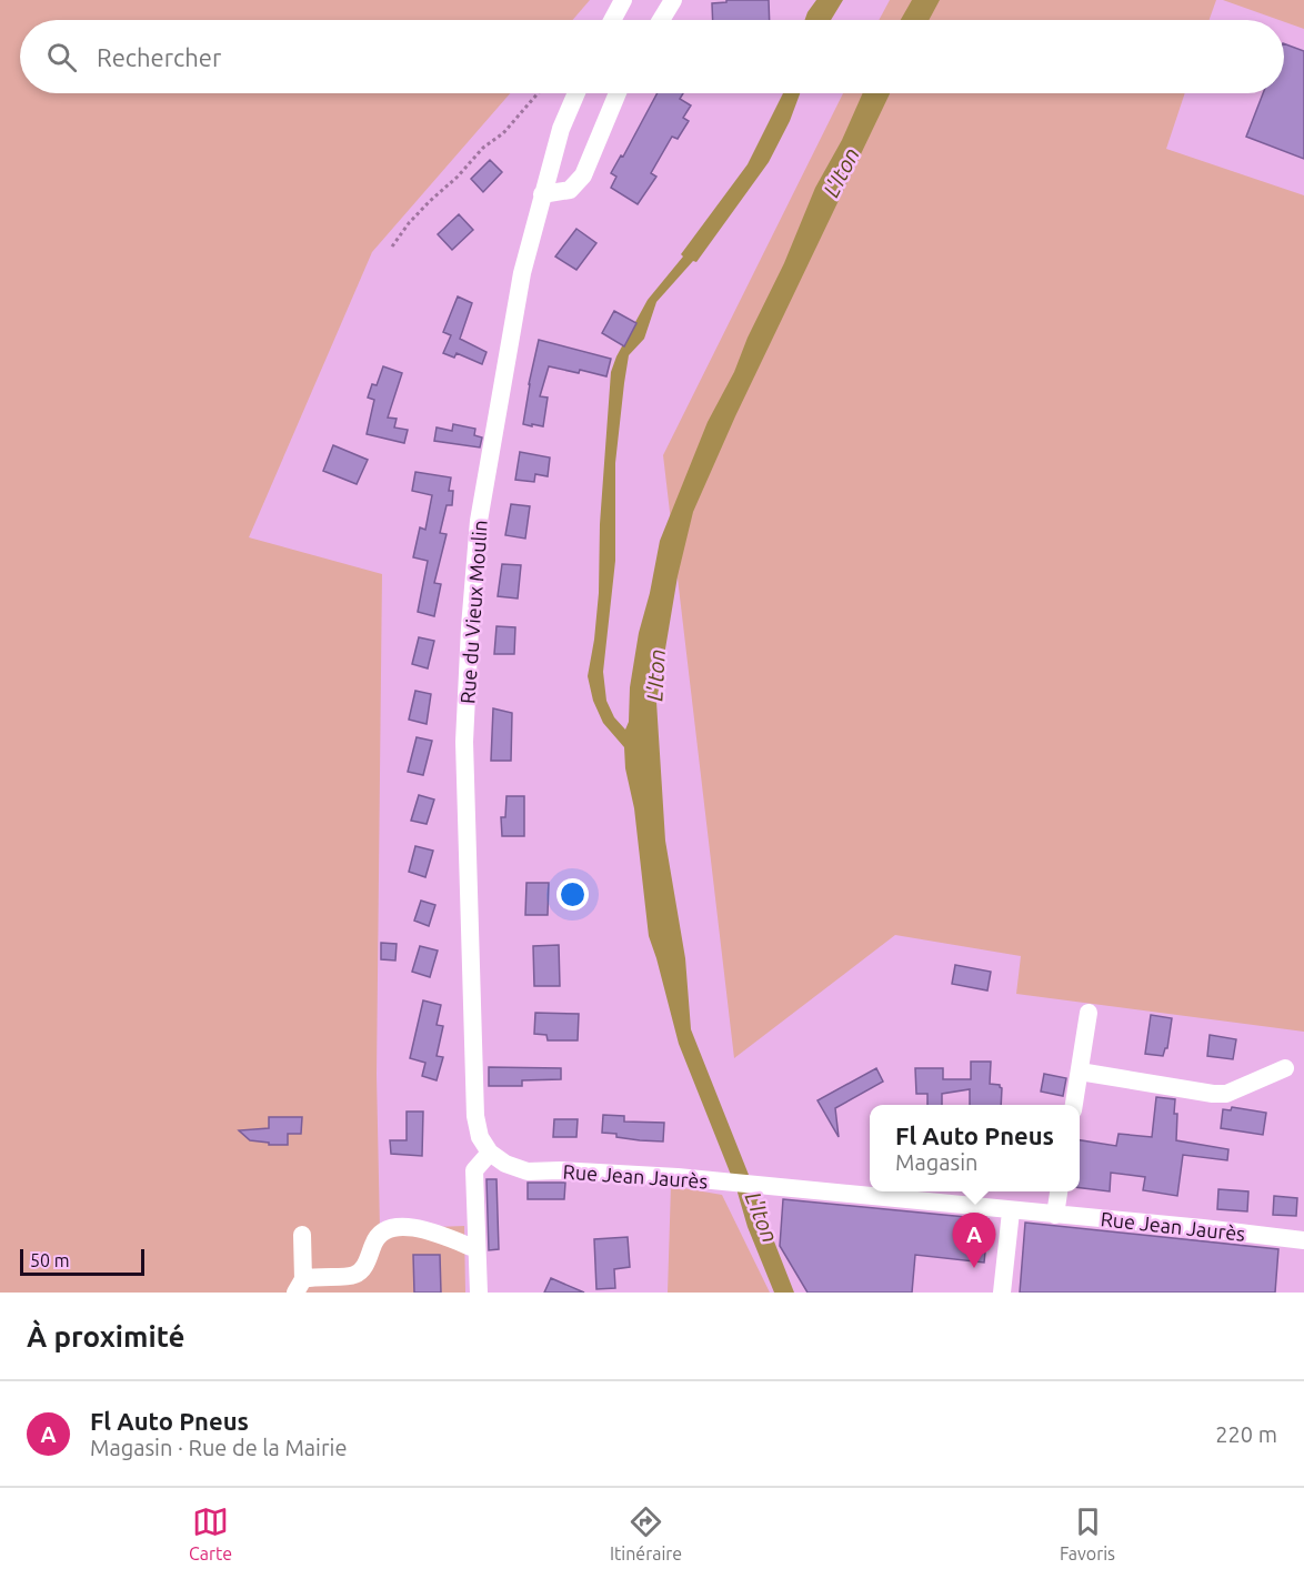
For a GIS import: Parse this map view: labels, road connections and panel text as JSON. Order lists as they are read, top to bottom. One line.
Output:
{"streets":{"street":["Rue du Vieux Moulin","Rue Jean Jaurès"]},"crossings":[["Rue du Vieux Moulin","Rue Jean Jaurès"]],"water":["L'Iton"],"scale_bar":"50 m","page":{"search":"Rechercher","popup":["Fl Auto Pneus","Magasin"],"pins":"A","scale":"50 m","heading":"À proximité","list":[{"mark":"A","name":"Fl Auto Pneus","note":"Magasin · Rue de la Mairie","value":"220 m"}],"nav":["Carte","Itinéraire","Favoris"]}}
